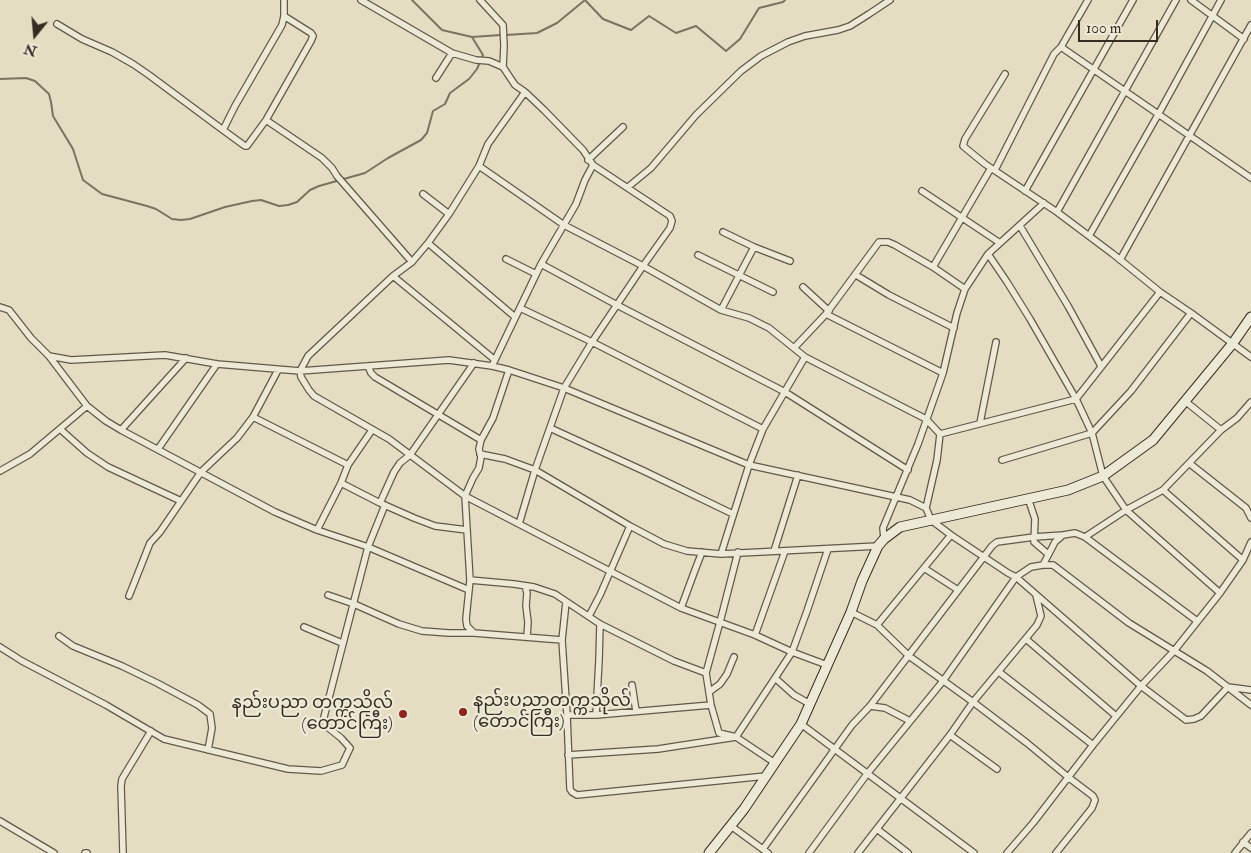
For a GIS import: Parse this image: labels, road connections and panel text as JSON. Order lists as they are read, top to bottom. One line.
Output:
{"places":["နည်းပညာတက္ကသိုလ် (တောင်ကြီး)","နည်းပညာ တက္ကသိုလ် (တောင်ကြီး)"],"scale_bar":"100 m","north":"bottom"}
